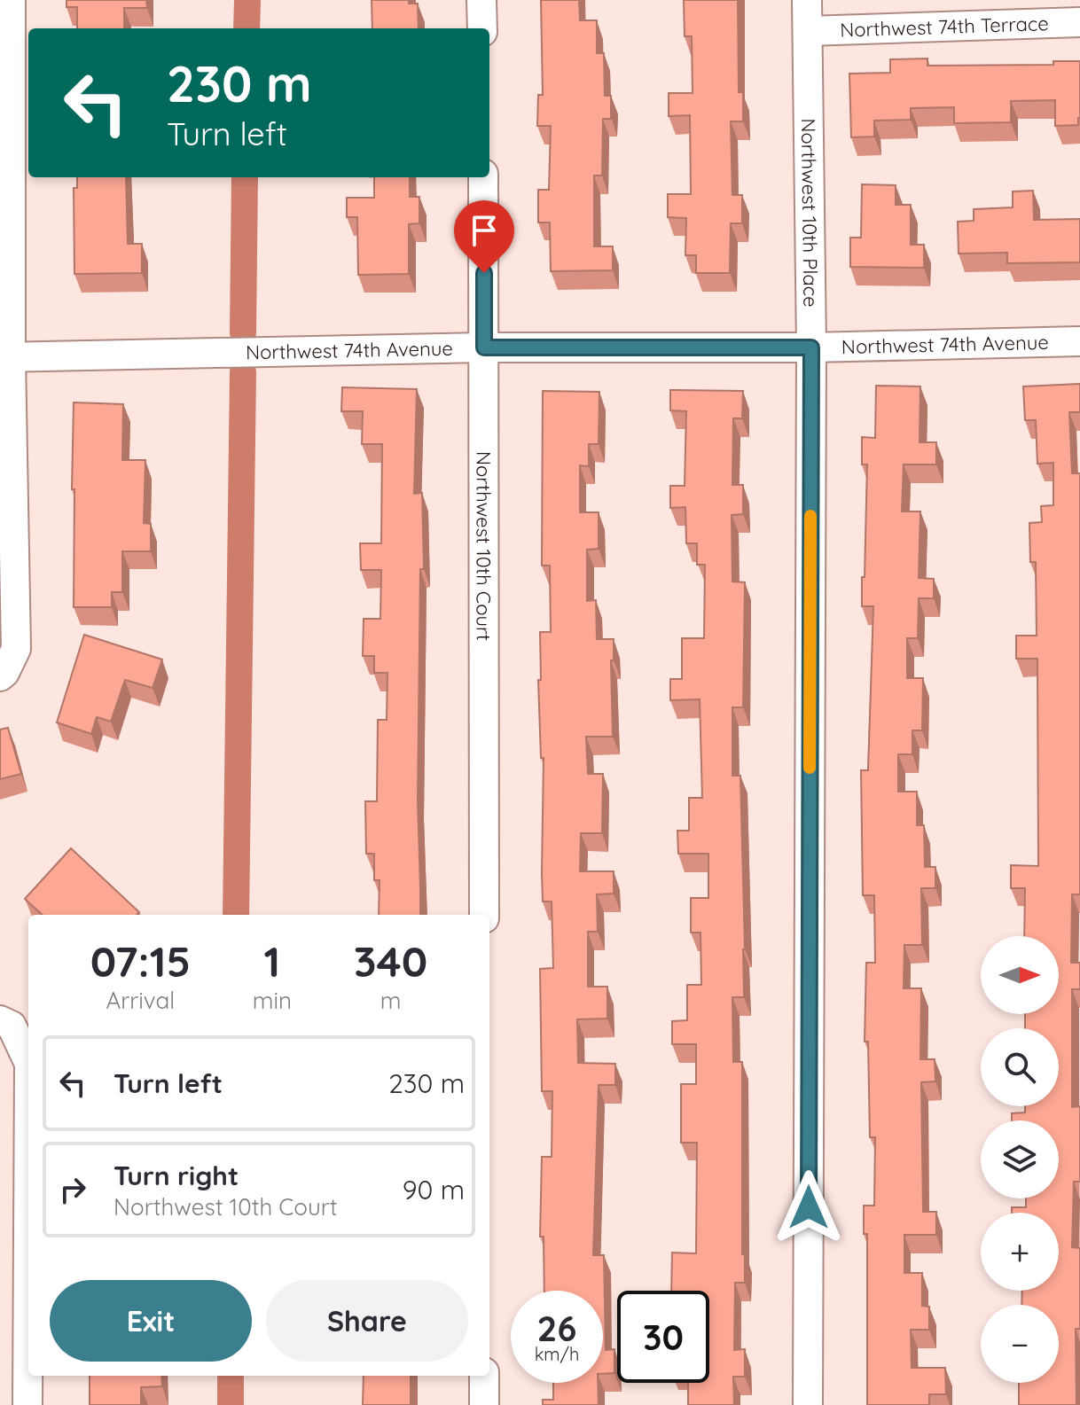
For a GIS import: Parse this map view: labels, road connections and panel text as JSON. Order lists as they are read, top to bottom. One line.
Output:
{"streets":{"street":["Northwest 74th Terrace","Northwest 10th Place","Northwest 74th Avenue","Northwest 10th Court"]},"crossings":[["Northwest 74th Terrace","Northwest 10th Place"],["Northwest 10th Place","Northwest 74th Avenue"],["Northwest 74th Avenue","Northwest 10th Court"]],"north":"right","page":{"turn":["230 m","Turn left"],"eta":["07:15","Arrival","1","min","340","m"],"map_buttons":["+","−"],"list":[{"name":"Turn left","value":"230 m"},{"name":"Turn right","note":"Northwest 10th Court","value":"90 m"}],"buttons":["Exit","Share"],"speed":"26 km/h","limit":"30"}}
